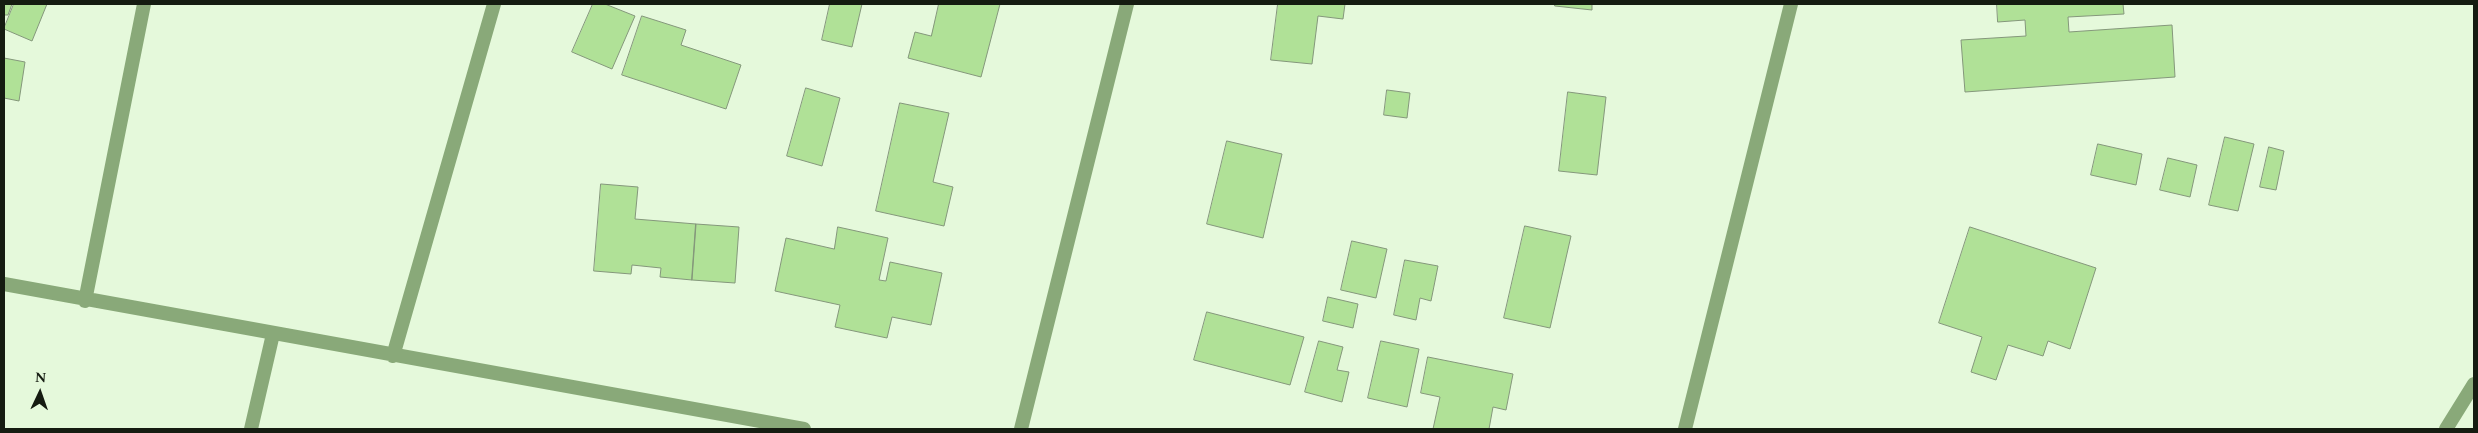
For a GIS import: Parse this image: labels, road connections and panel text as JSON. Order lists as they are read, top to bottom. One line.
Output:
{"north":"top"}
